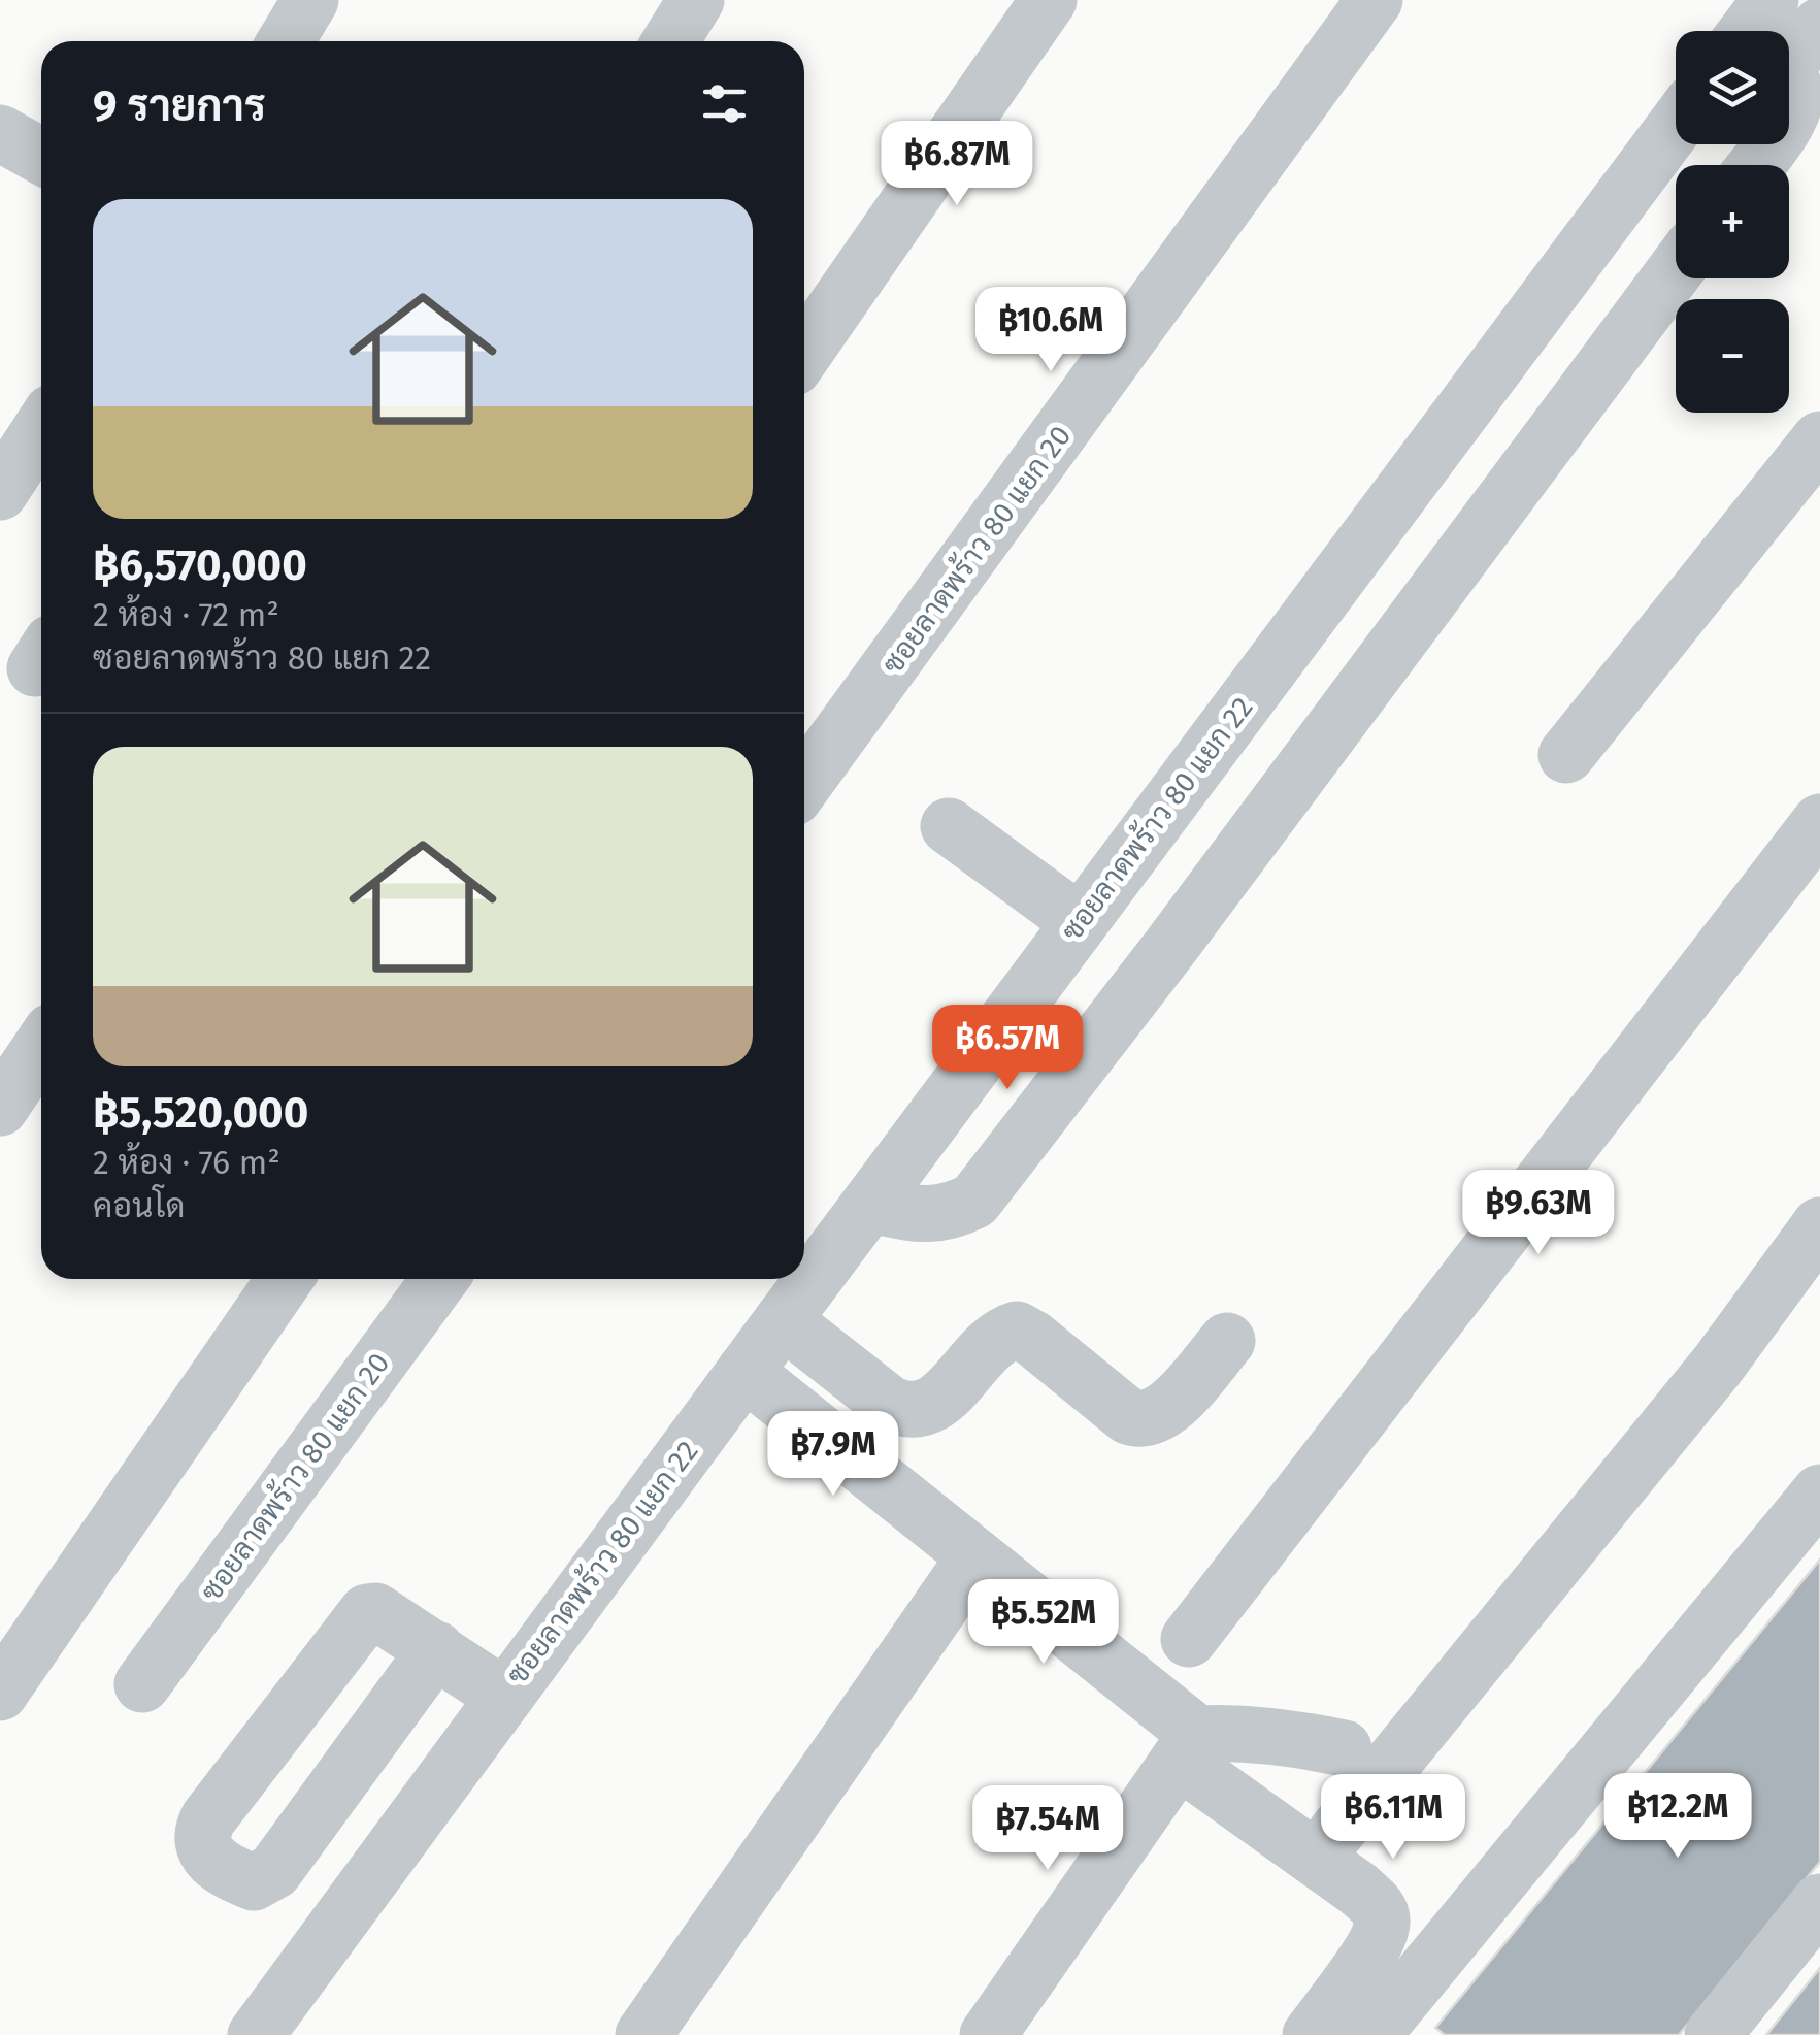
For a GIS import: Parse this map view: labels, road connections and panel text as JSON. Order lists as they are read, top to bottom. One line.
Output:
{"streets":{"street":["ซอยลาดพร้าว 80 แยก 20","ซอยลาดพร้าว 80 แยก 22"]},"page":{"map_buttons":["+","−"],"heading":"9 รายการ","price":["฿6.87M","฿10.6M","฿6.57M","฿9.63M","฿7.9M","฿5.52M","฿12.2M","฿6.11M","฿7.54M"],"list":[{"name":"฿6,570,000","note":"2 ห้อง · 72 m² · ซอยลาดพร้าว 80 แยก 22"},{"name":"฿5,520,000","note":"2 ห้อง · 76 m² · คอนโด"}]}}
